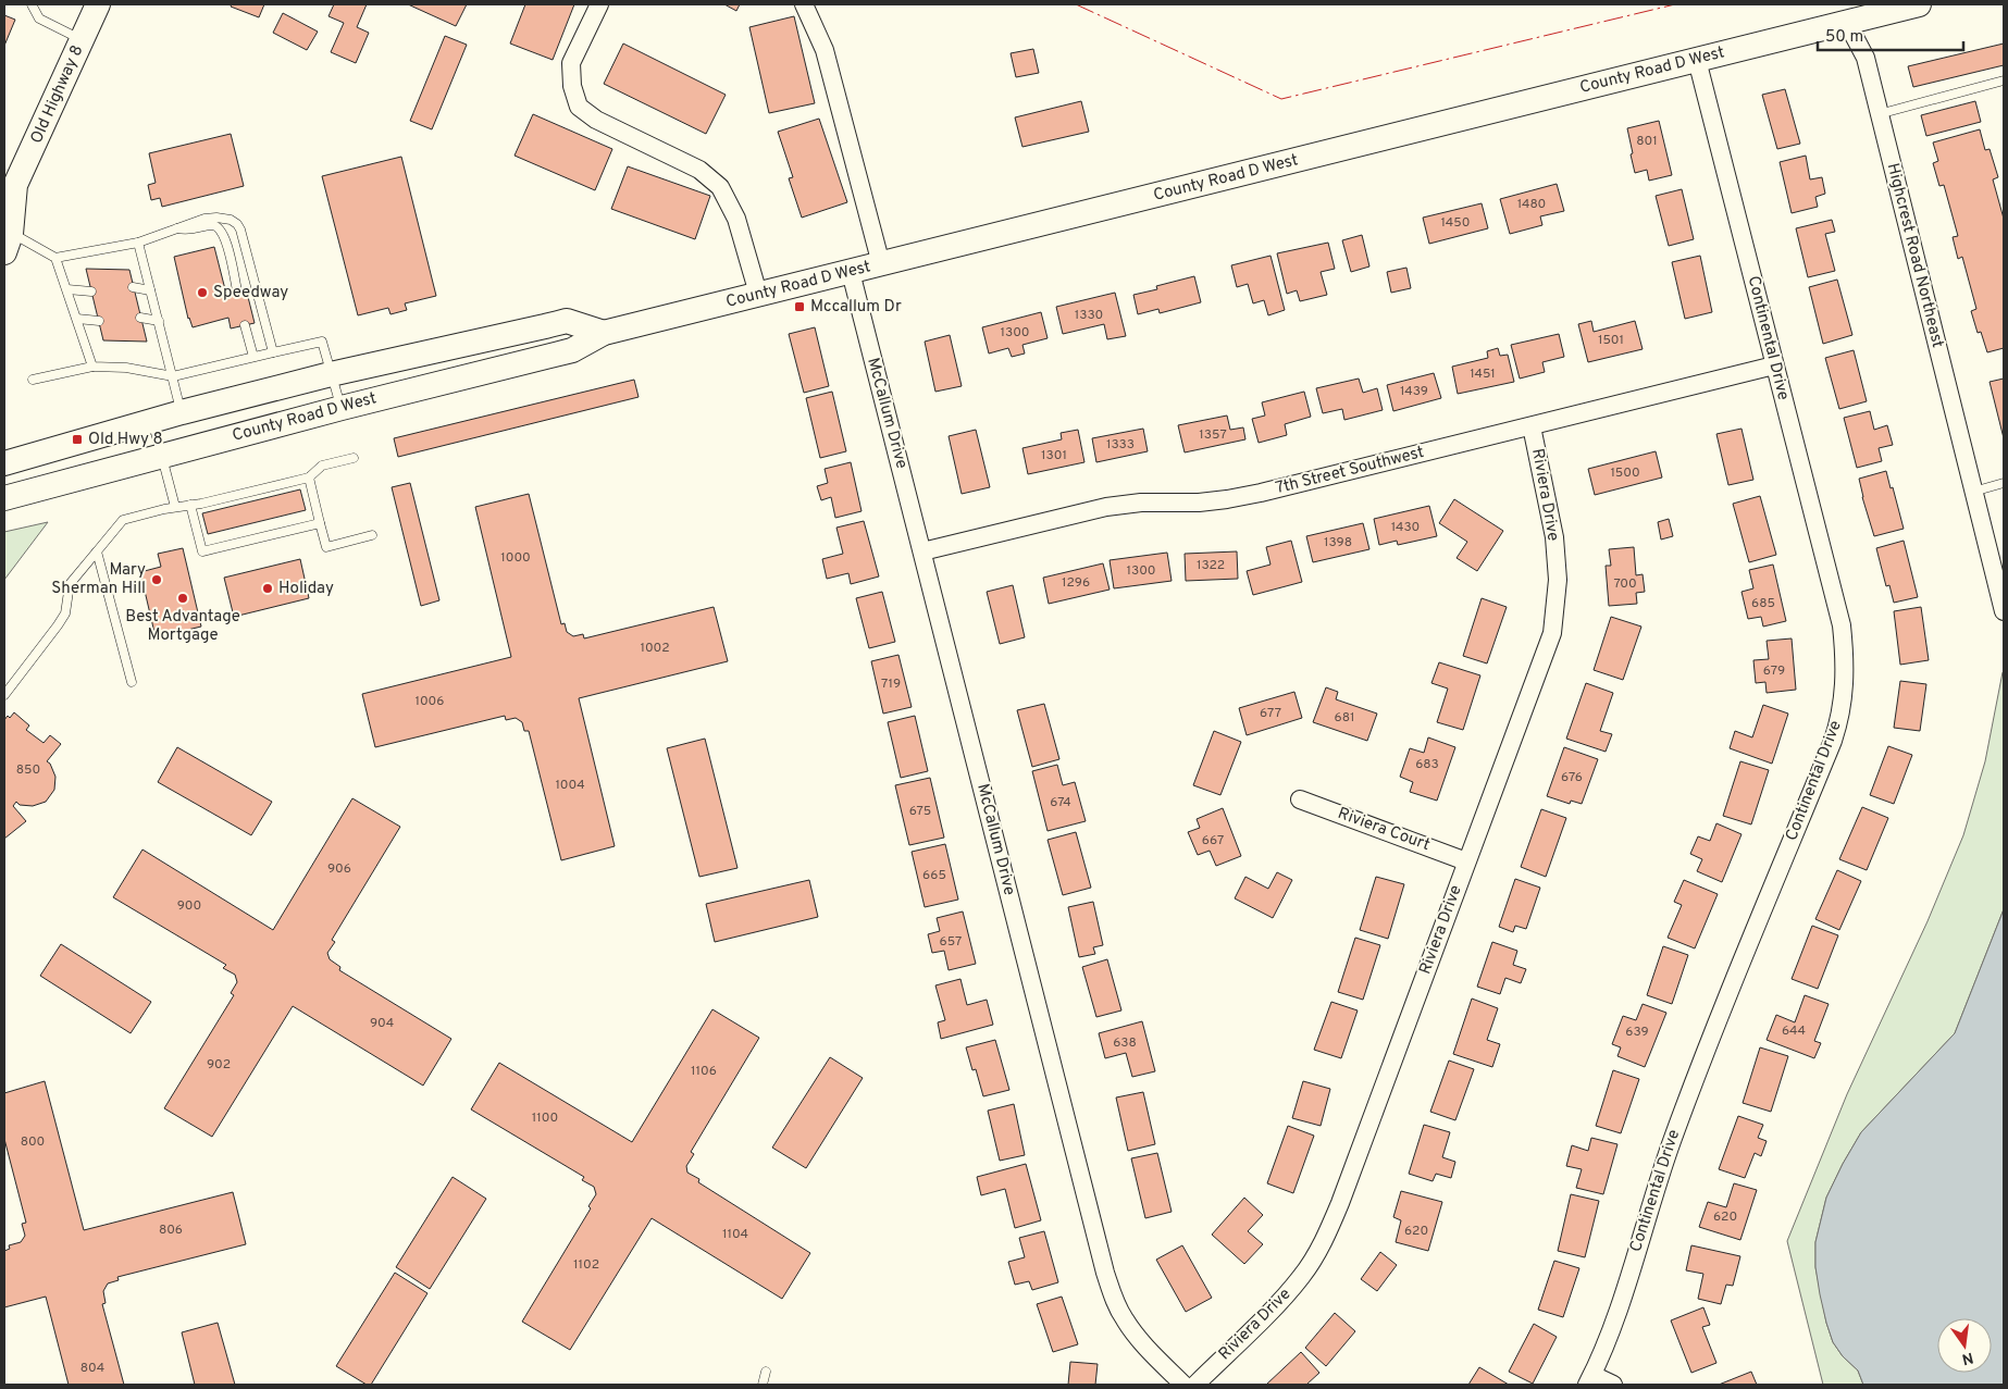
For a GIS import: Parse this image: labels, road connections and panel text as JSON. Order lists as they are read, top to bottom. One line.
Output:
{"streets":{"main road":["County Road D West","Old Highway 8"],"street":["Highcrest Road Northeast","Continental Drive","McCallum Drive","7th Street Southwest","Riviera Drive","Riviera Court"]},"crossings":[["County Road D West","Highcrest Road Northeast"],["County Road D West","Continental Drive"],["County Road D West","McCallum Drive"],["Continental Drive","7th Street Southwest"],["McCallum Drive","7th Street Southwest"],["7th Street Southwest","Riviera Drive"],["Riviera Drive","Riviera Court"]],"places":{"other":["Speedway","Mary Sherman Hill","Holiday","Best Advantage Mortgage"],"transit":["Mccallum Dr","Old Hwy 8"]},"house_numbers":["801","1480","1450","1330","1300","1501","1451","1439","1357","1333","1301","1500","1430","1398","1000","1322","1300","1296","700","685","1002","679","719","1006","677","681","683","850","676","1004","674","675","667","906","665","900","657","904","644","639","638","902","1106","1100","800","620","806","620","1104","1102","804"],"scale_bar":"50 m","north":"bottom"}
